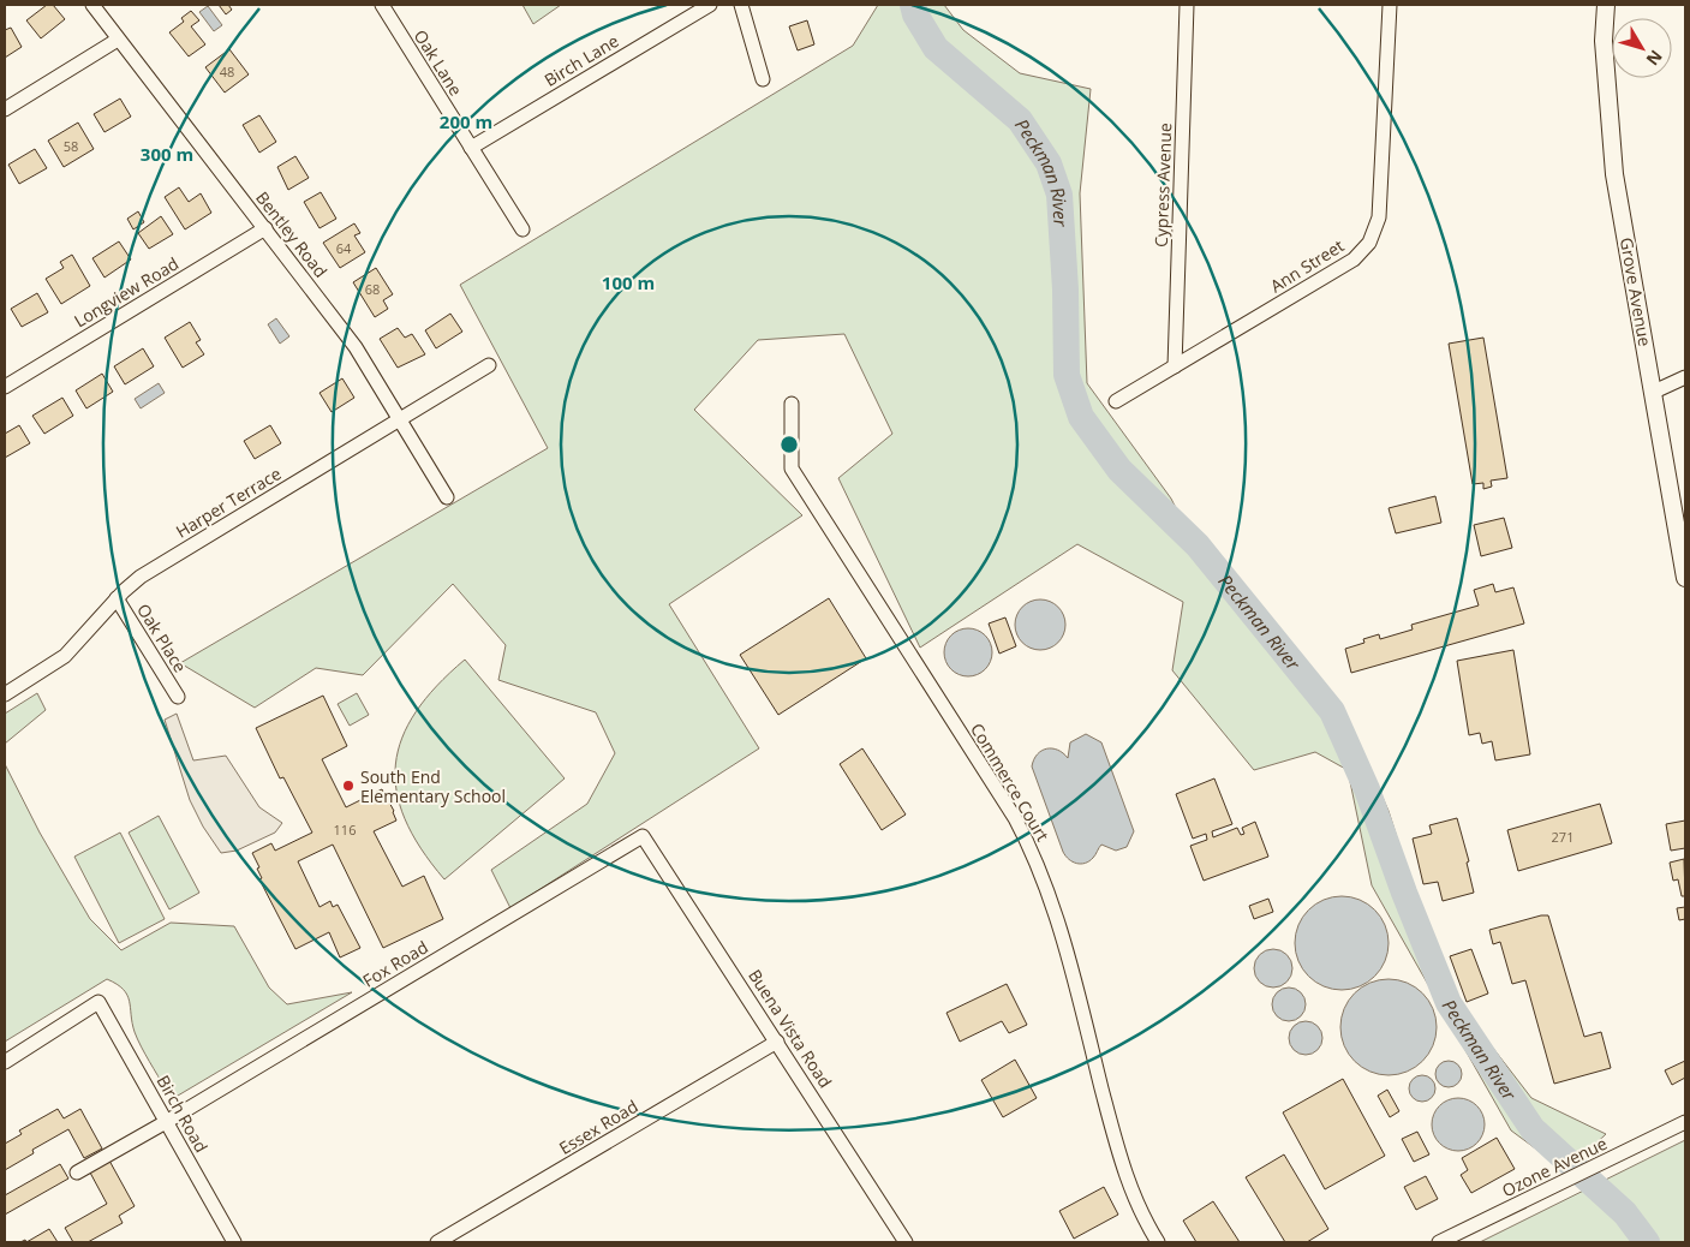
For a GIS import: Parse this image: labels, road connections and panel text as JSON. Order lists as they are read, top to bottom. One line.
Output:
{"streets":{"street":["Birch Lane","Oak Lane","Cypress Avenue","Bentley Road","Ann Street","Longview Road","Grove Avenue","Harper Terrace","Oak Place","Commerce Court","Fox Road","Buena Vista Road","Birch Road","Essex Road","Ozone Avenue"]},"crossings":[["Birch Lane","Oak Lane"],["Cypress Avenue","Ann Street"],["Bentley Road","Longview Road"],["Bentley Road","Harper Terrace"],["Harper Terrace","Oak Place"],["Fox Road","Buena Vista Road"],["Fox Road","Birch Road"],["Buena Vista Road","Essex Road"]],"water":["Peckman River"],"places":["South End Elementary School"],"house_numbers":["48","58","64","68","116","271"],"north":"bottom right","rings":["200 m","300 m","100 m"]}
